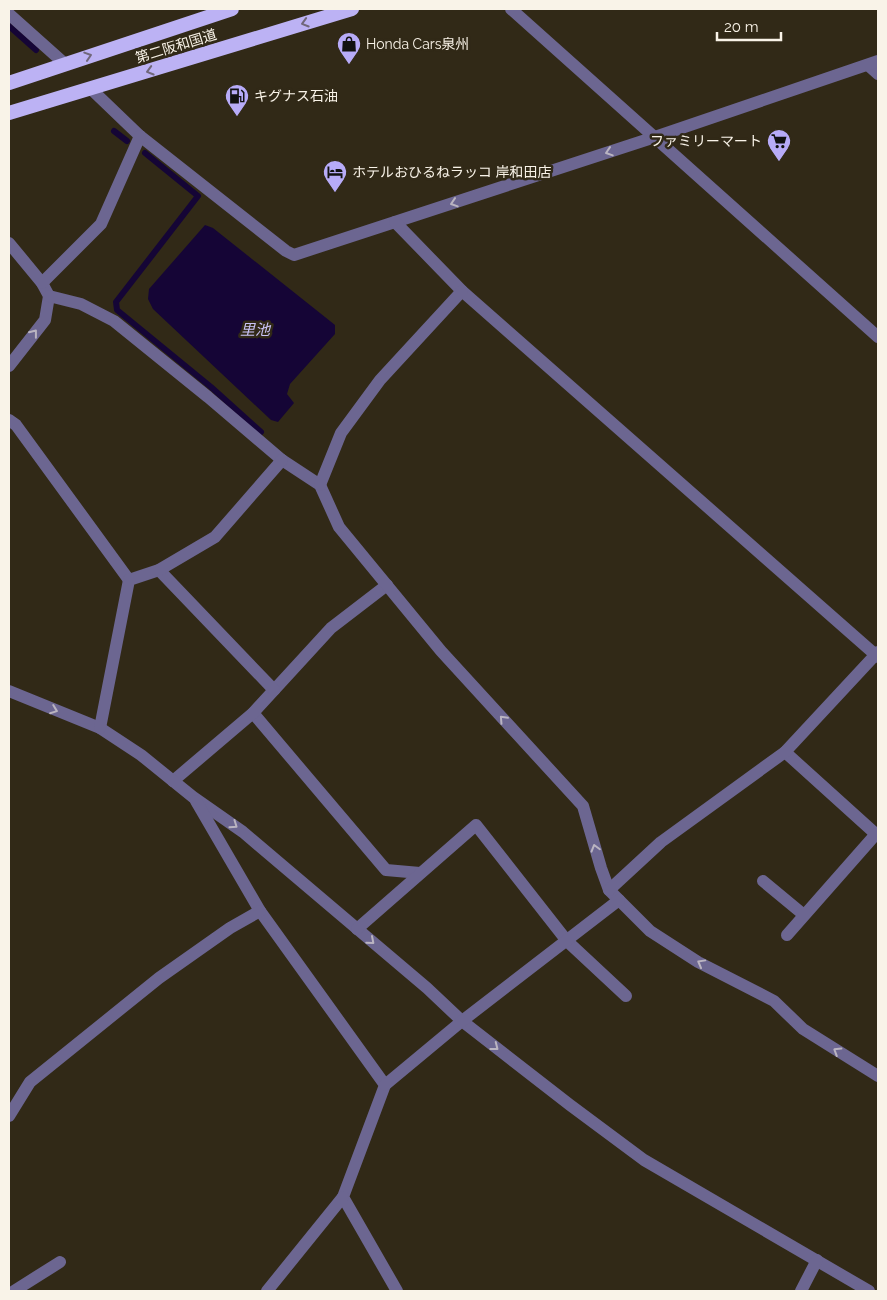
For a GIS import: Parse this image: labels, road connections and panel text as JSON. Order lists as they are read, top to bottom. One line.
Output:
{"streets":{"highway":["第二阪和国道"]},"water":["里池"],"places":{"shop":["Honda Cars泉州"],"fuel station":["キグナス石油"],"supermarket":["ファミリーマート"],"hotel":["ホテルおひるねラッコ 岸和田店"]},"scale_bar":"20 m"}
